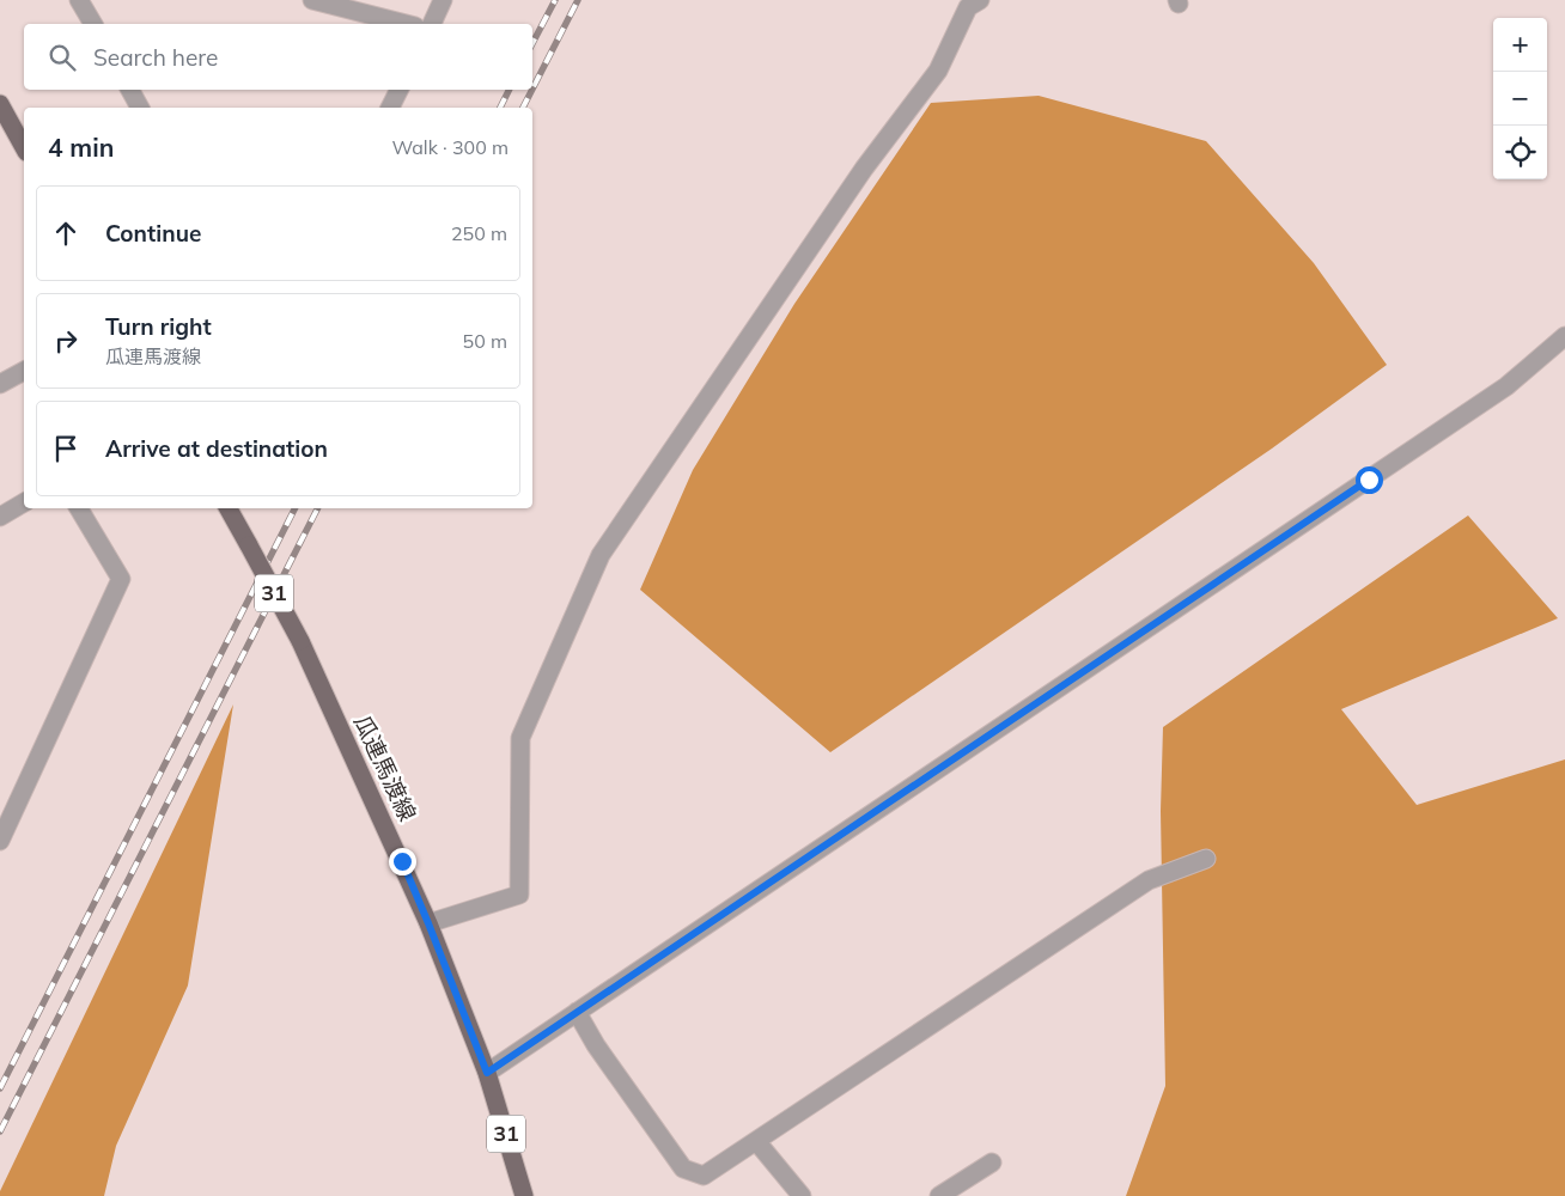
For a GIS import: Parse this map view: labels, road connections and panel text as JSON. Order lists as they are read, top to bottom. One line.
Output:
{"streets":{"main road":["31","瓜連馬渡線"]},"page":{"map_buttons":["+","−"],"search":"Search here","heading":["4 min","Walk · 300 m"],"list":[["Continue","250 m"],["Turn right","瓜連馬渡線","50 m"],"Arrive at destination"]}}
